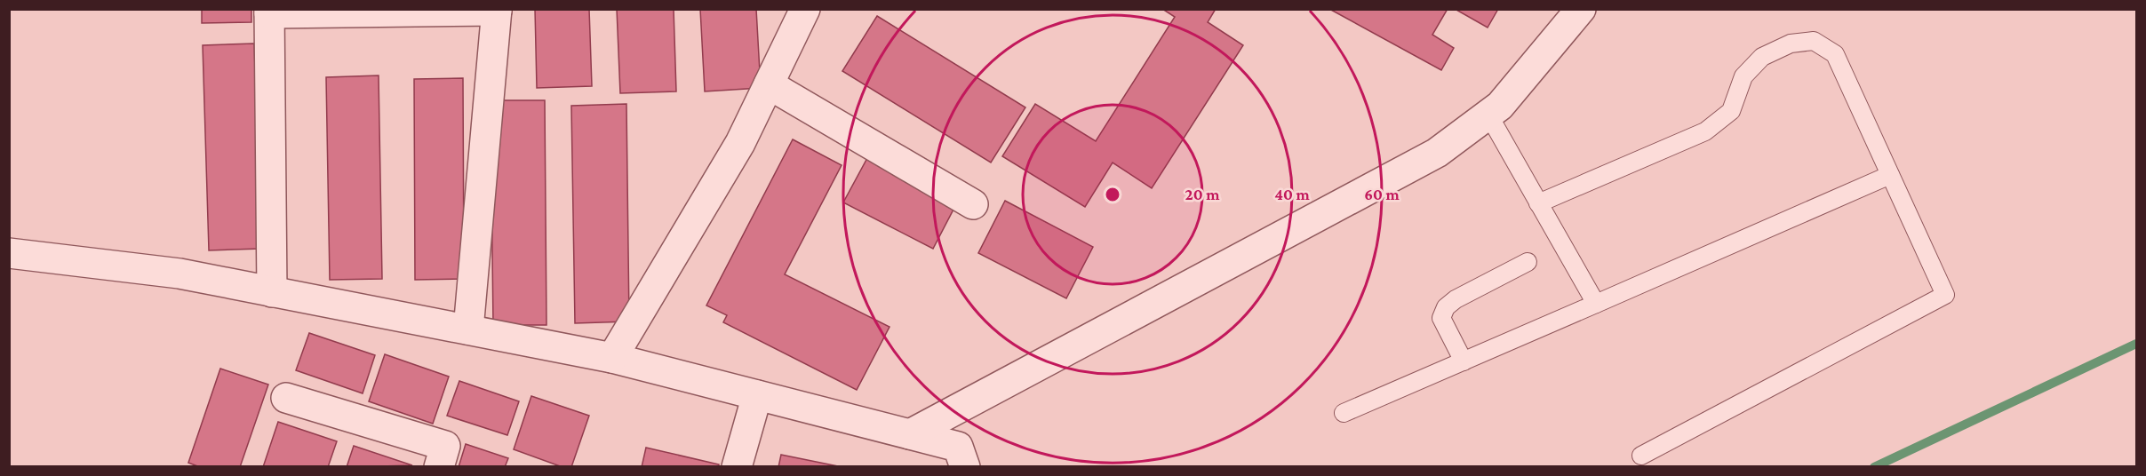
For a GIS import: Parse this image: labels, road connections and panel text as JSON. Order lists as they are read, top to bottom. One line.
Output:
{"rings":["20 m","40 m","60 m"]}
